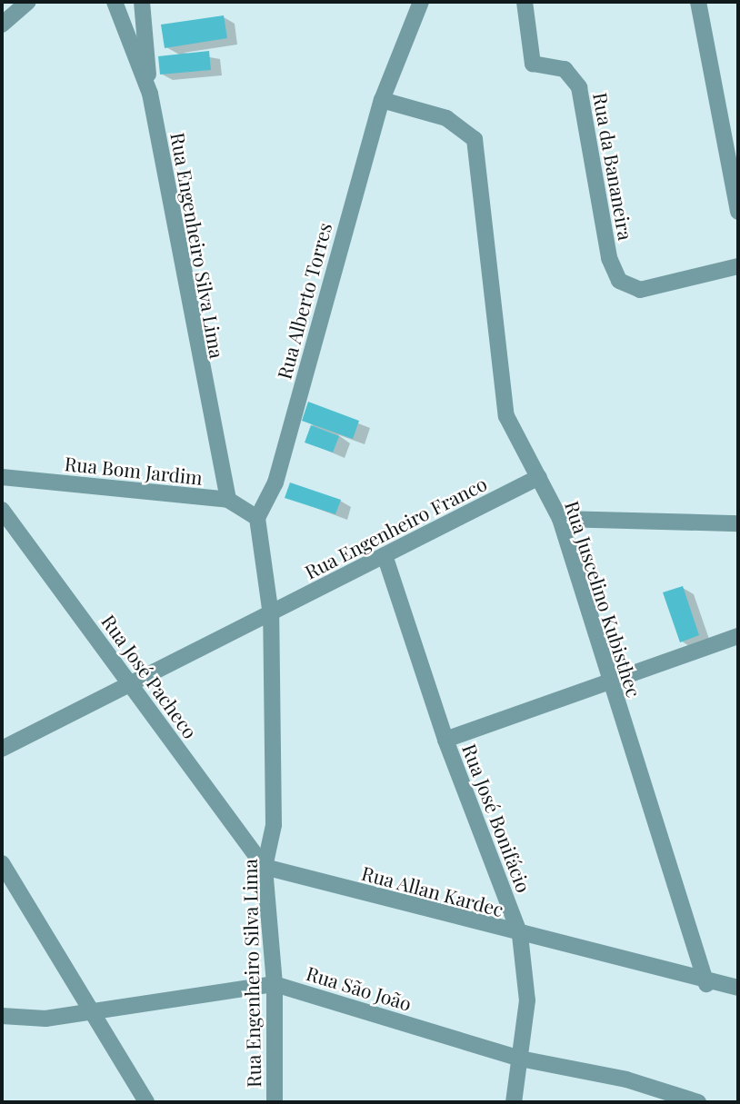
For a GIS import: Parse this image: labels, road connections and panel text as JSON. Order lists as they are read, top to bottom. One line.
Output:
{"streets":{"street":["Rua da Bananeira","Rua Engenheiro Silva Lima","Rua Alberto Torres","Rua Bom Jardim","Rua Engenheiro Franco","Rua Juscelino Kubisthec","Rua José Pacheco","Rua José Bonifácio","Rua Allan Kardec","Rua São João"]},"crossings":[["Rua Engenheiro Silva Lima","Rua Bom Jardim"],["Rua Engenheiro Silva Lima","Rua Engenheiro Franco"],["Rua Engenheiro Silva Lima","Rua José Pacheco"],["Rua Engenheiro Silva Lima","Rua Allan Kardec"],["Rua Engenheiro Silva Lima","Rua São João"],["Rua Alberto Torres","Rua Bom Jardim"],["Rua Alberto Torres","Rua Juscelino Kubisthec"],["Rua Engenheiro Franco","Rua Juscelino Kubisthec"],["Rua Engenheiro Franco","Rua José Pacheco"],["Rua Engenheiro Franco","Rua José Bonifácio"],["Rua Juscelino Kubisthec","Rua Allan Kardec"],["Rua José Pacheco","Rua Allan Kardec"],["Rua José Bonifácio","Rua Allan Kardec"],["Rua José Bonifácio","Rua São João"]]}
